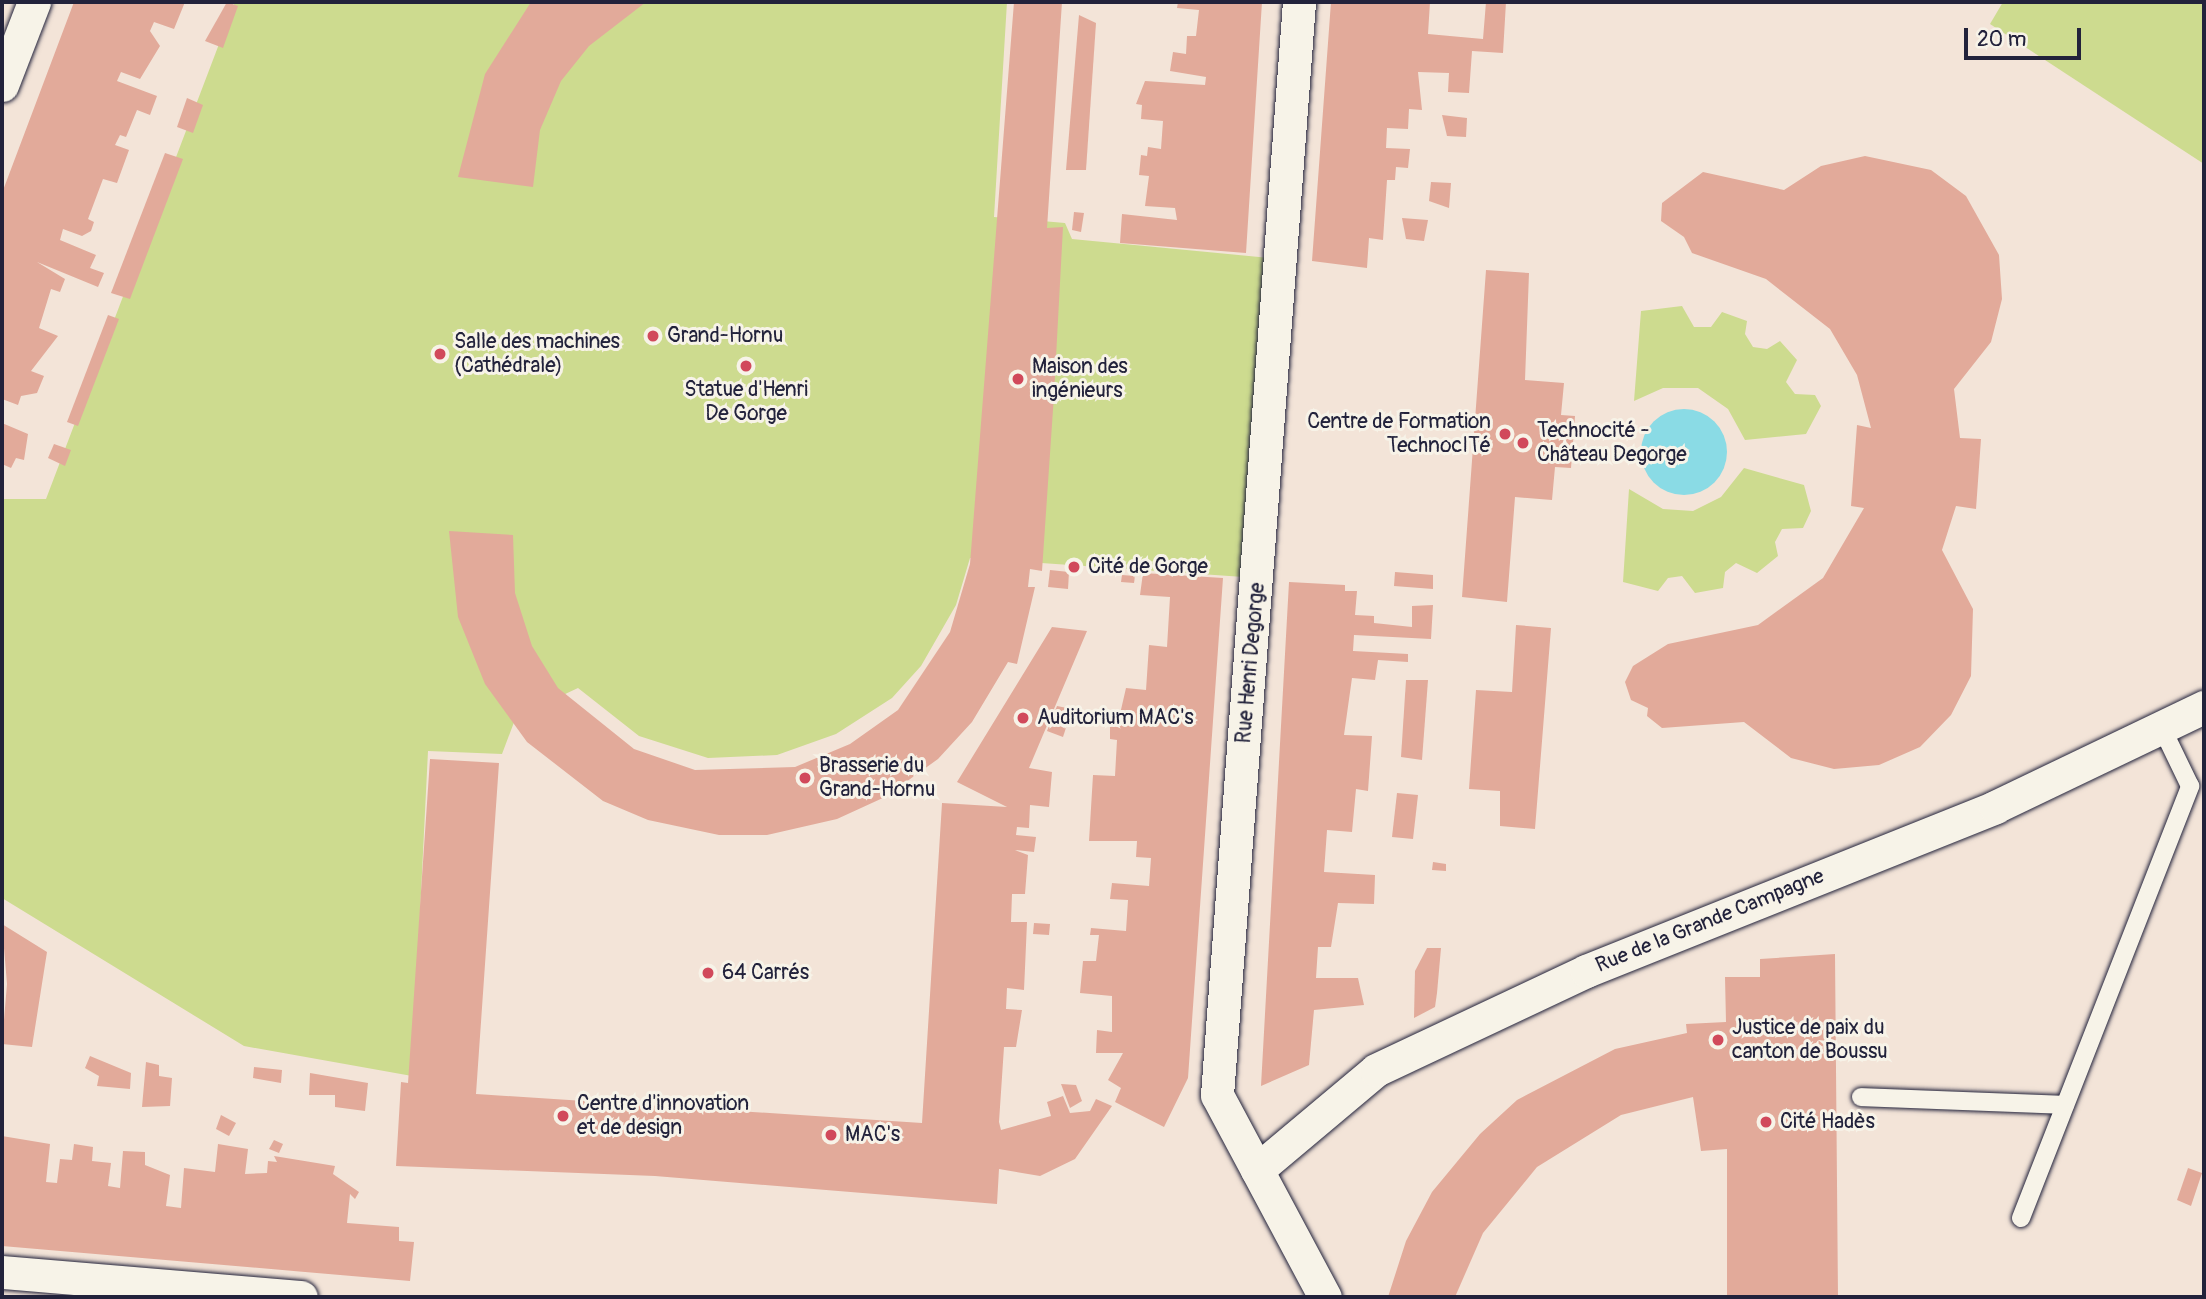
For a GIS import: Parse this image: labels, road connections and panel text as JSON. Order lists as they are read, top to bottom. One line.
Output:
{"streets":{"street":["Rue Henri Degorge","Rue de la Grande Campagne"]},"crossings":[["Rue Henri Degorge","Rue de la Grande Campagne"]],"places":["Grand-Hornu","Salle des machines (Cathédrale)","Statue d'Henri De Gorge","Maison des ingénieurs","Centre de Formation TechnocITé","Technocité - Château Degorge","Cité de Gorge","Auditorium MAC's","Brasserie du Grand-Hornu","64 Carrés","Justice de paix du canton de Boussu","Centre d'innovation et de design","Cité Hadès","MAC's"],"scale_bar":"20 m"}
